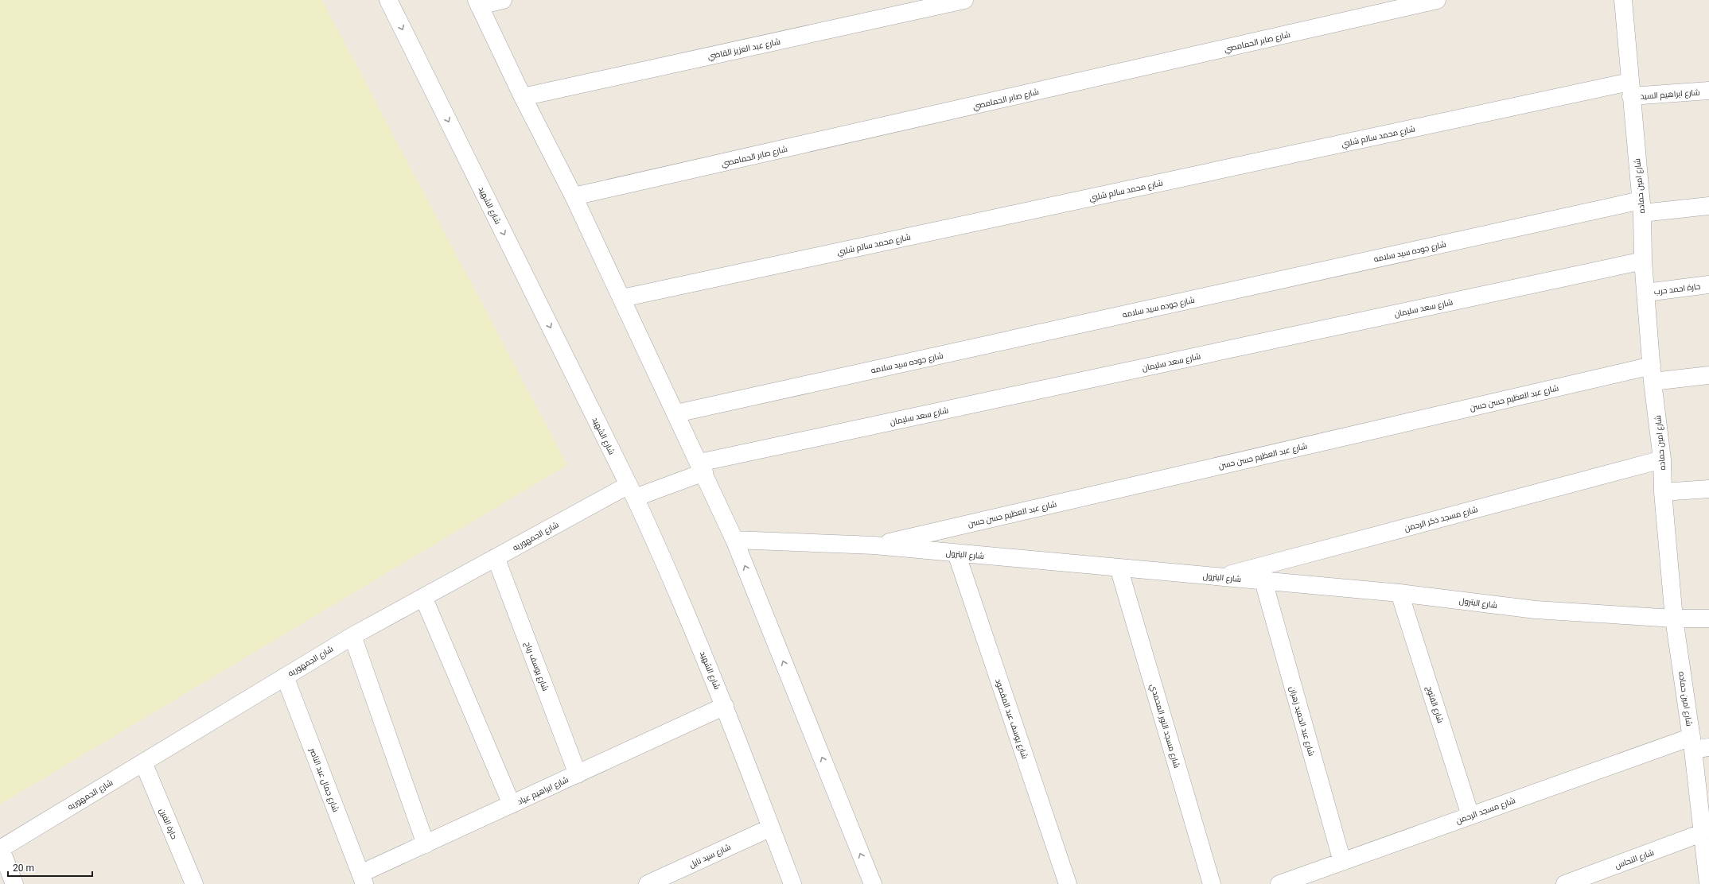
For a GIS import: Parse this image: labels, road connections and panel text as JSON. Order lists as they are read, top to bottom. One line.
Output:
{"streets":{"street":["شارع صابر الحمامصي","شارع عبد العزيز القاضي","شارع ابراهيم السيد","شارع محمد سالم شلبي","شارع امين حماده","شارع الشهيد","شارع جوده سيد سلامه","حارة احمد حرب","شارع سعد سليمان","شارع عبد العظيم حسن حسن","شارع مسجد ذكر الرحمن","شارع الجمهوريه","شارع البترول","شارع يوسف رباح","شارع الفتوح","شارع يوسف عبد المقصود","شارع عبد الحميد زهران","شارع مسجد النور المحمدي","شارع جمال عبد الناصر","شارع ابراهيم عياد","شارع مسجد الرحمن","حارة الفرن","شارع سيد نايل","شارع النحاس"]},"crossings":[["شارع ابراهيم السيد","شارع محمد سالم شلبي"],["شارع ابراهيم السيد","شارع امين حماده"],["شارع محمد سالم شلبي","شارع امين حماده"],["شارع امين حماده","شارع جوده سيد سلامه"],["شارع امين حماده","حارة احمد حرب"],["شارع امين حماده","شارع سعد سليمان"],["شارع امين حماده","شارع عبد العظيم حسن حسن"],["شارع امين حماده","شارع مسجد ذكر الرحمن"],["شارع امين حماده","شارع البترول"],["شارع امين حماده","شارع مسجد الرحمن"],["شارع امين حماده","شارع النحاس"],["شارع الشهيد","شارع سعد سليمان"],["شارع الشهيد","شارع الجمهوريه"],["شارع الشهيد","شارع ابراهيم عياد"],["شارع الشهيد","شارع سيد نايل"],["شارع سعد سليمان","شارع الجمهوريه"],["شارع عبد العظيم حسن حسن","شارع البترول"],["شارع مسجد ذكر الرحمن","شارع البترول"],["شارع الجمهوريه","شارع يوسف رباح"],["شارع الجمهوريه","شارع جمال عبد الناصر"],["شارع الجمهوريه","حارة الفرن"],["شارع البترول","شارع الفتوح"],["شارع البترول","شارع يوسف عبد المقصود"],["شارع البترول","شارع عبد الحميد زهران"],["شارع البترول","شارع مسجد النور المحمدي"],["شارع يوسف رباح","شارع ابراهيم عياد"],["شارع الفتوح","شارع مسجد الرحمن"],["شارع عبد الحميد زهران","شارع مسجد الرحمن"],["شارع جمال عبد الناصر","شارع ابراهيم عياد"]],"scale_bar":"20 m"}
